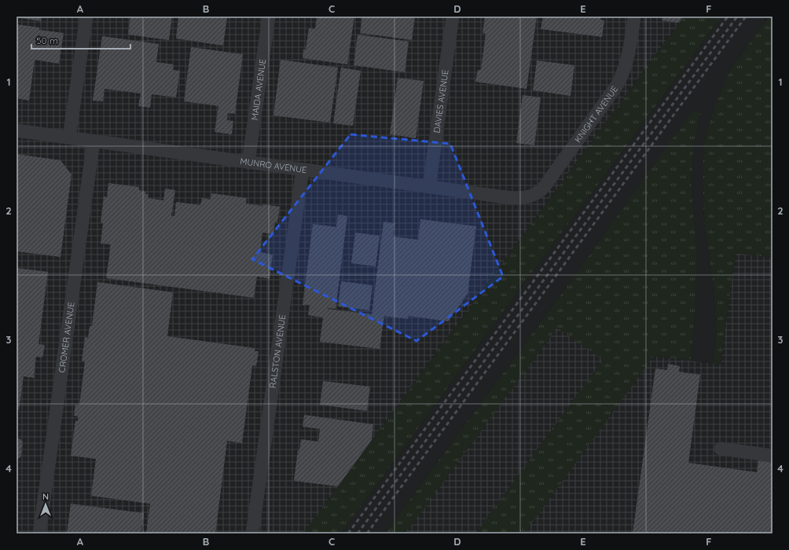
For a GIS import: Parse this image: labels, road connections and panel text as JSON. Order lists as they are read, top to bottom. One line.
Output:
{"streets":{"street":["MAIDA AVENUE","DAVIES AVENUE","KNIGHT AVENUE","MUNRO AVENUE","CROMER AVENUE","RALSTON AVENUE"]},"crossings":[["MAIDA AVENUE","MUNRO AVENUE"],["DAVIES AVENUE","MUNRO AVENUE"],["KNIGHT AVENUE","MUNRO AVENUE"],["MUNRO AVENUE","CROMER AVENUE"],["MUNRO AVENUE","RALSTON AVENUE"]],"scale_bar":"50 m","north":"top","grid":{"columns":["A","B","C","D","E","F"],"rows":["1","2","3","4"]}}
